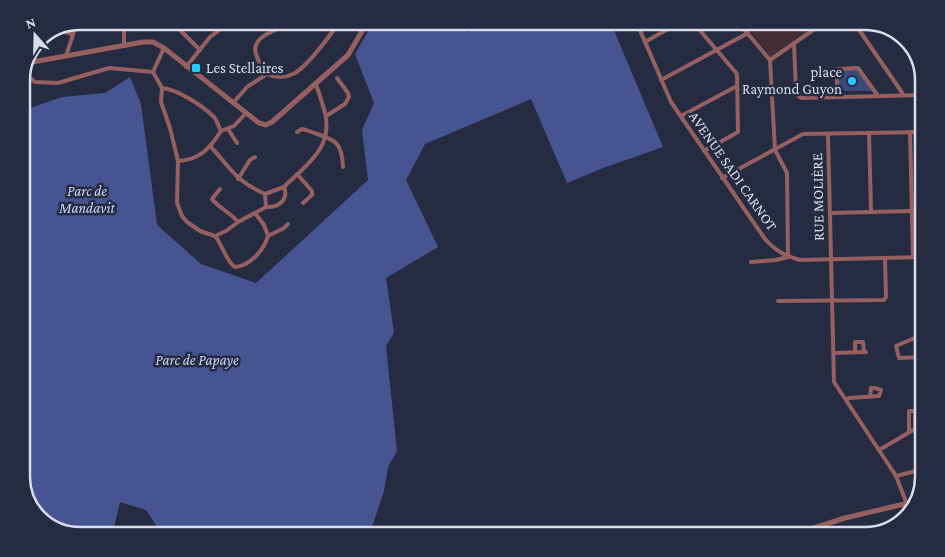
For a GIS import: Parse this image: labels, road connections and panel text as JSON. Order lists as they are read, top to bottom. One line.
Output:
{"streets":{"street":["AVENUE SADI CARNOT","RUE MOLIÈRE"]},"parks":["Parc de Mandavit","Parc de Papaye"],"places":{"transit":["Les Stellaires"],"other":["place Raymond Guyon"]},"north":"top"}
